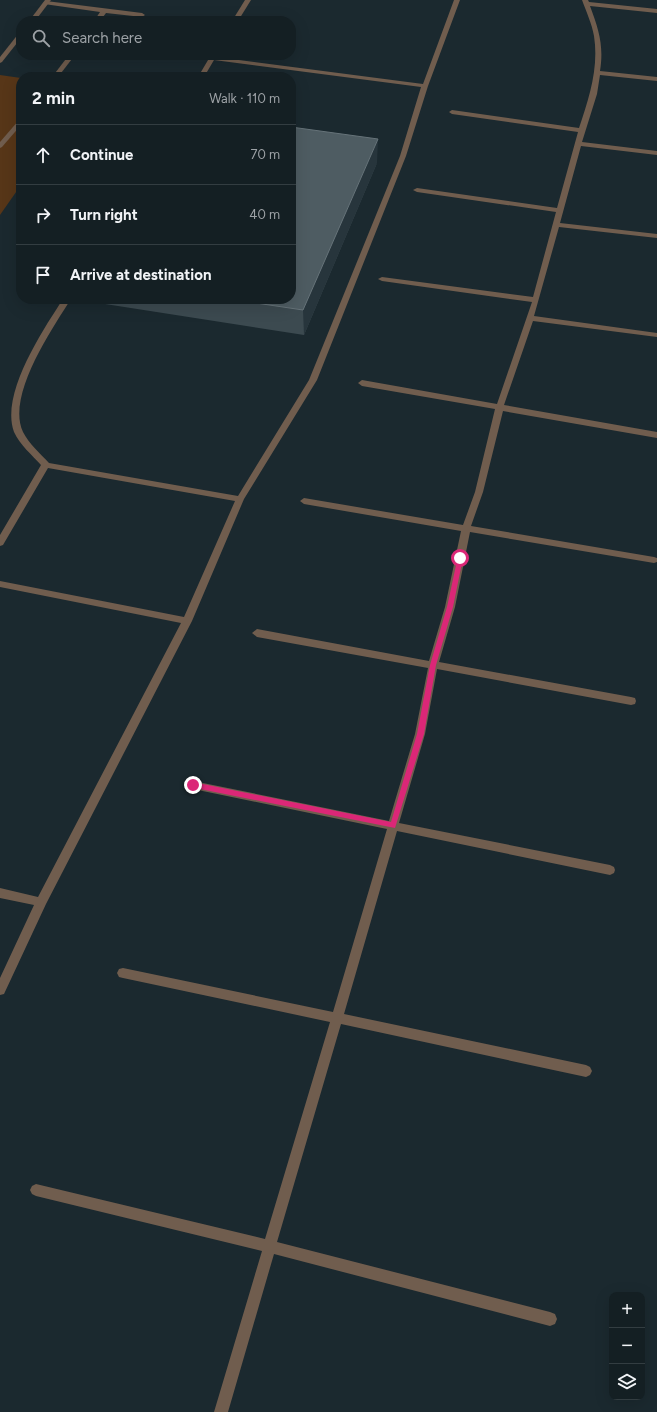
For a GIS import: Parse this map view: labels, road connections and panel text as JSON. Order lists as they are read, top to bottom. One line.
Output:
{"page":{"search":"Search here","heading":["2 min","Walk · 110 m"],"list":[["Continue","70 m"],["Turn right","40 m"],"Arrive at destination"],"map_buttons":["+","−"]}}
